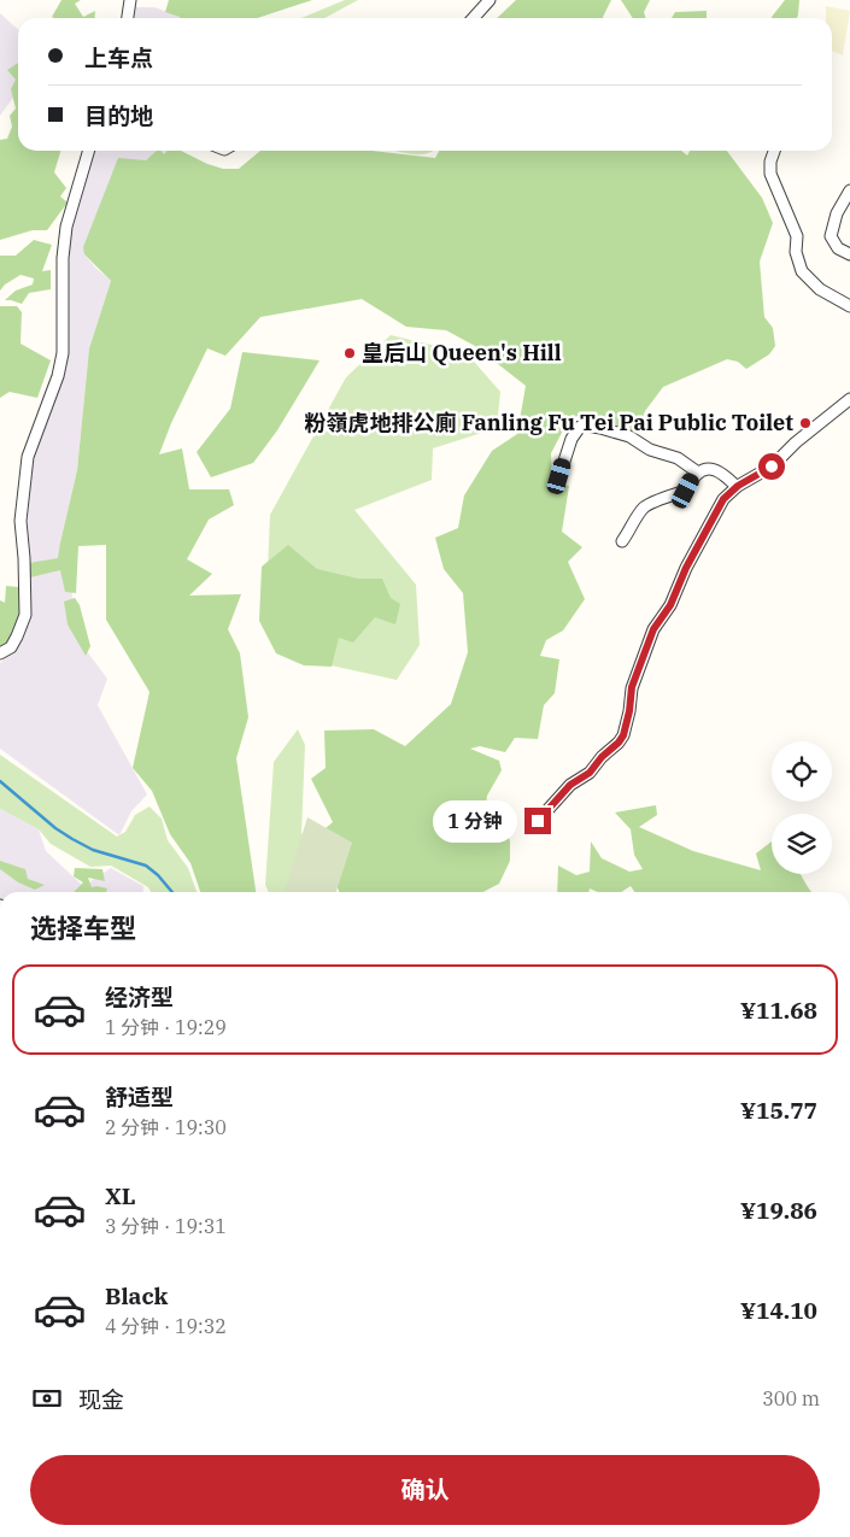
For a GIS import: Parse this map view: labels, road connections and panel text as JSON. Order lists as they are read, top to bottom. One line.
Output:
{"places":["皇后山 Queen's Hill","粉嶺虎地排公廁 Fanling Fu Tei Pai Public Toilet"],"page":{"banner":["上车点","目的地"],"bubble":"1 分钟","heading":"选择车型","list":[{"name":"经济型","note":"1 分钟 · 19:29","value":"¥11.68"},{"name":"舒适型","note":"2 分钟 · 19:30","value":"¥15.77"},{"name":"XL","note":"3 分钟 · 19:31","value":"¥19.86"},{"name":"Black","note":"4 分钟 · 19:32","value":"¥14.10"}],"pay":["现金","300 m"],"buttons":"确认"}}
